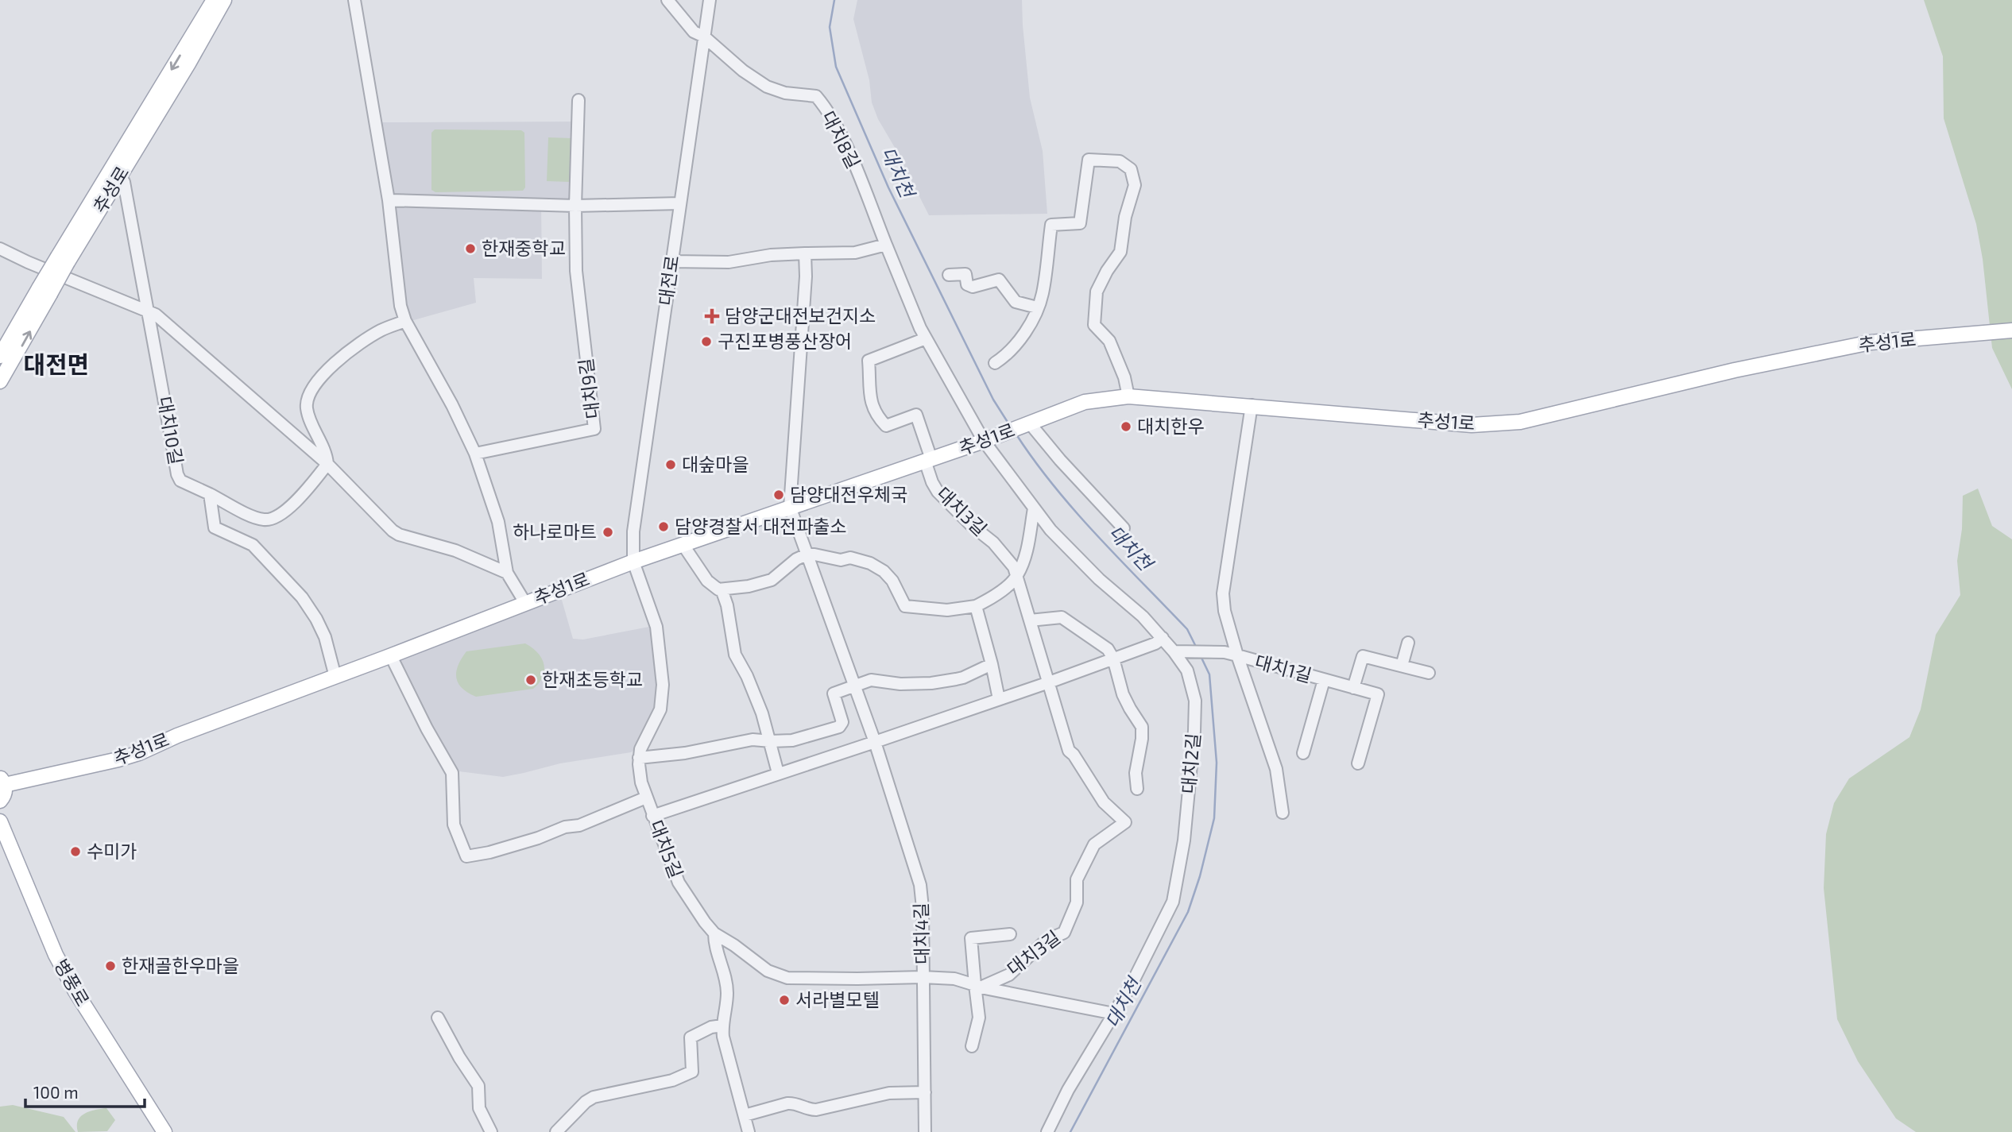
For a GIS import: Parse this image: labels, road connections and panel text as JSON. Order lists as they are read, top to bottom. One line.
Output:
{"streets":{"main road":["추성로","추성1로","병풍로"],"street":["대치8길","대전로","대치9길","대치10길","대치3길","대치1길","대치2길","대치5길","대치4길"]},"crossings":[["대치8길","대전로"],["대치8길","추성1로"],["대치8길","대치3길"],["대치8길","대치2길"],["대전로","추성1로"],["대전로","대치5길"],["추성1로","대치3길"],["추성1로","대치1길"],["추성1로","대치2길"],["추성1로","대치5길"],["추성1로","대치4길"]],"districts":["대전면"],"water":["대치천"],"places":{"other":["한재중학교","구진포병풍산장어","대치한우","대숲마을","담양대전우체국","담양경찰서 대전파출소","하나로마트","한재초등학교","수미가","한재골한우마을","서라별모텔"],"health":["담양군대전보건지소"]},"scale_bar":"100 m"}
